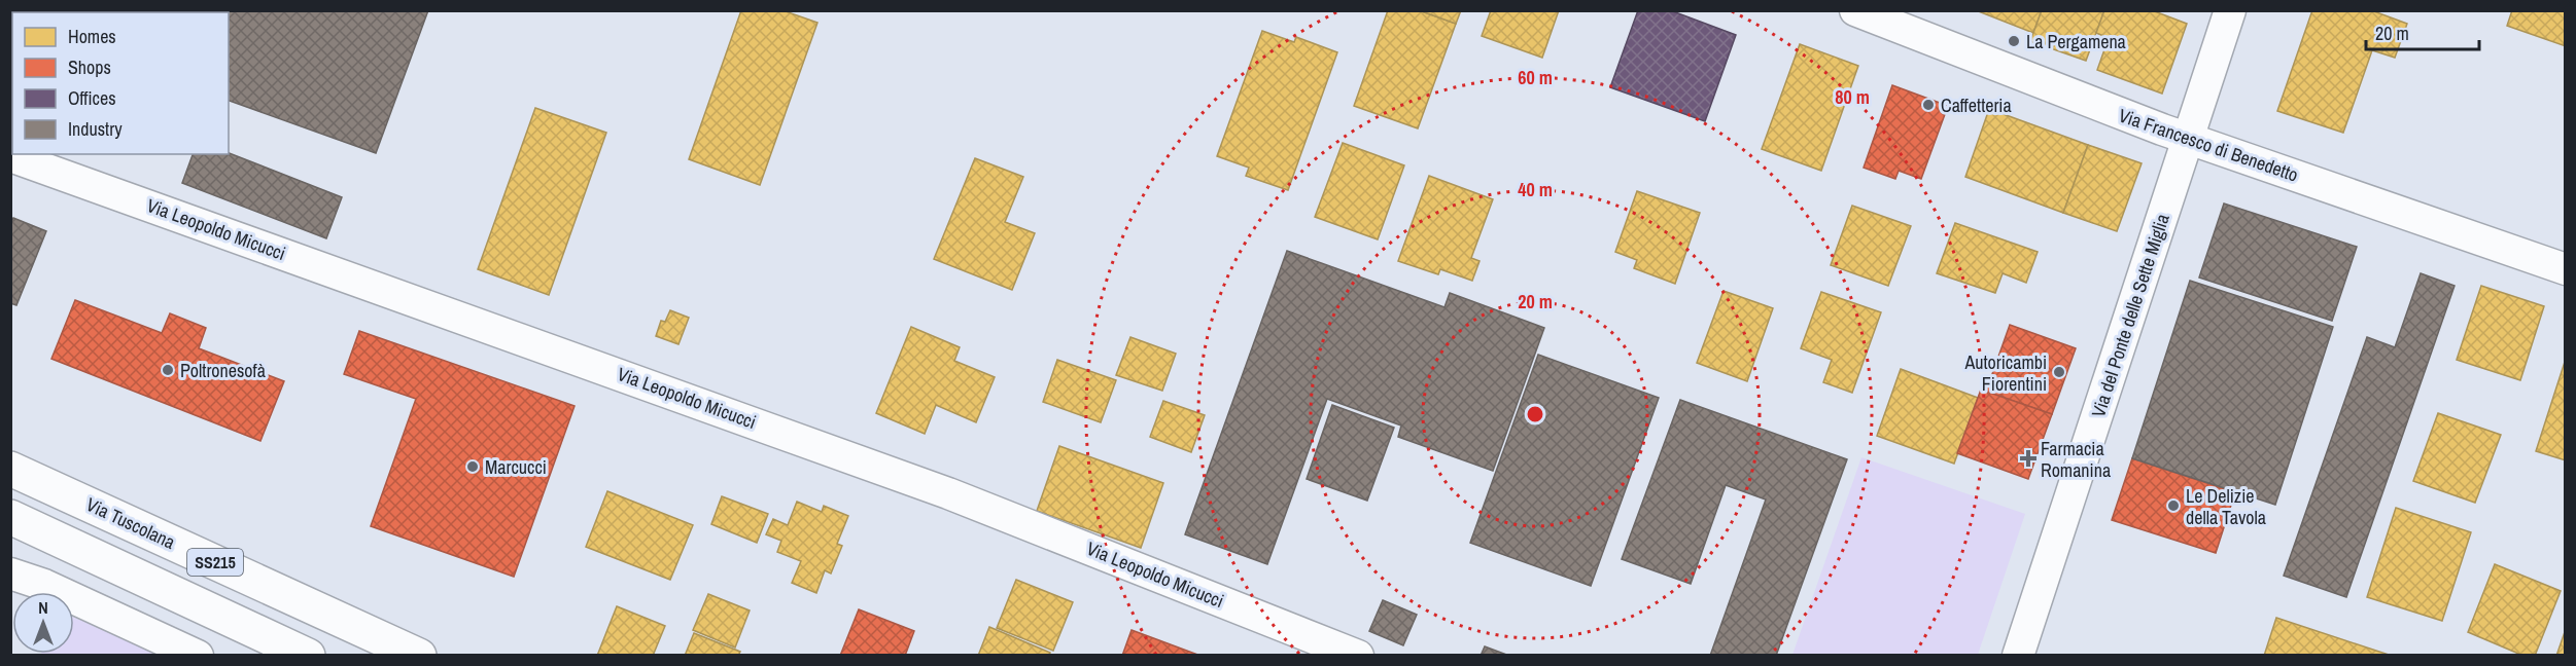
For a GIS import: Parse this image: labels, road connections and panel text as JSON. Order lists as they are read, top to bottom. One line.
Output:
{"streets":{"main road":["Via Tuscolana","SS215"],"street":["Via Francesco di Benedetto","Via Leopoldo Micucci","Via del Ponte delle Sette Miglia"]},"crossings":[["Via Francesco di Benedetto","Via del Ponte delle Sette Miglia"]],"places":{"other":["La Pergamena","Caffetteria","Poltronesofà","Autoricambi Fiorentini","Marcucci","Le Delizie della Tavola"],"health":["Farmacia Romanina"]},"legend":["Homes","Shops","Offices","Industry"],"scale_bar":"20 m","north":"top","rings":["60 m","80 m","40 m","20 m"]}
